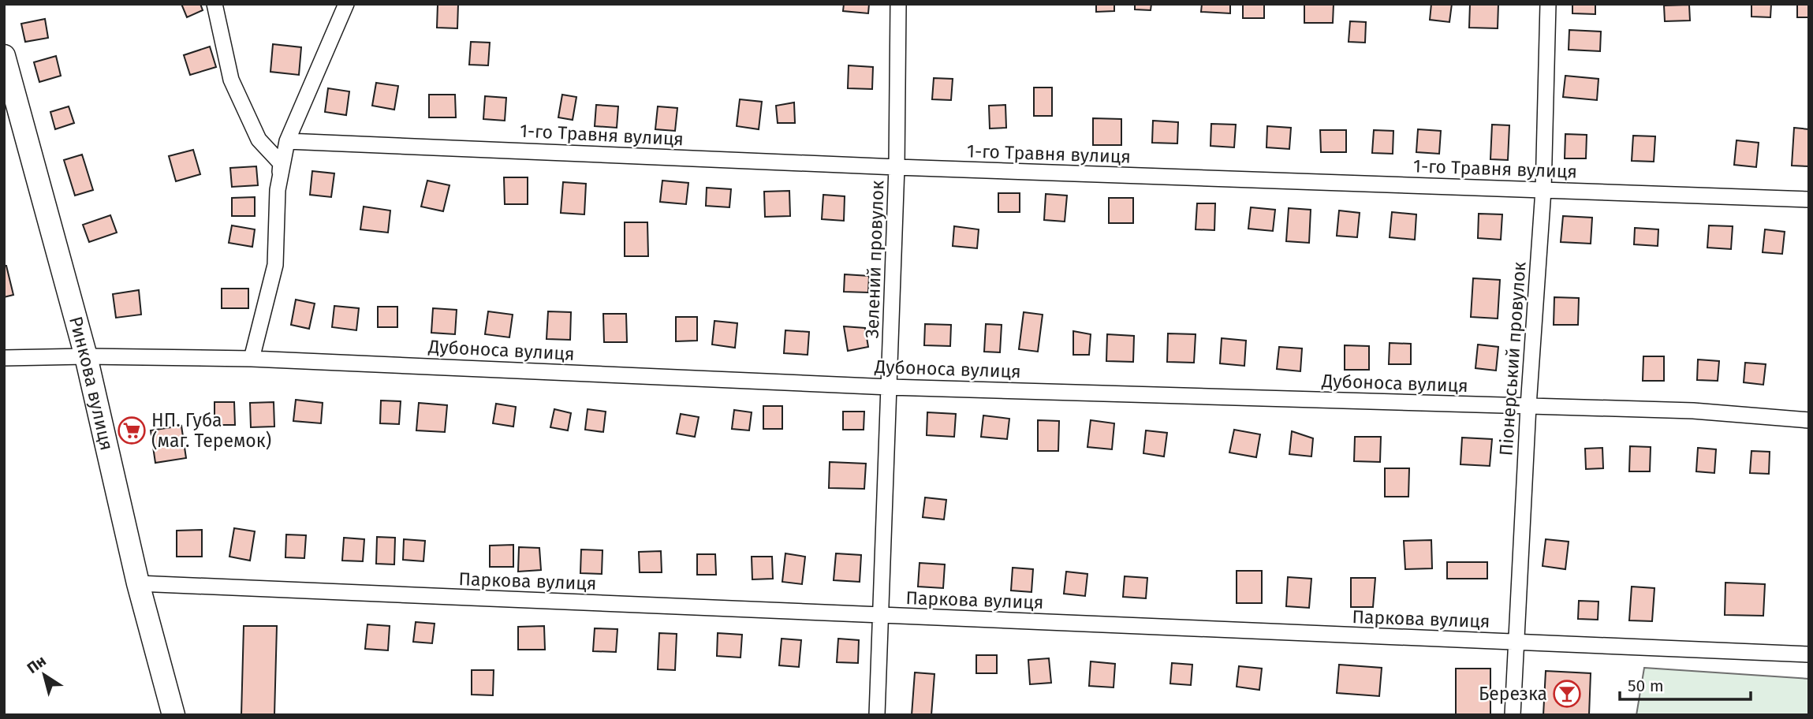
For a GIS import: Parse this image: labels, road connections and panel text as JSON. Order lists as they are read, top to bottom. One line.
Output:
{"streets":{"main road":["Ринкова вулиця"],"street":["1-го Травня вулиця","Зелений провулок","Дубоноса вулиця","Піонерський провулок","Паркова вулиця"]},"crossings":[["1-го Травня вулиця","Зелений провулок"],["1-го Травня вулиця","Піонерський провулок"],["Зелений провулок","Дубоноса вулиця"],["Зелений провулок","Паркова вулиця"],["Дубоноса вулиця","Піонерський провулок"],["Дубоноса вулиця","Ринкова вулиця"],["Піонерський провулок","Паркова вулиця"],["Ринкова вулиця","Паркова вулиця"]],"places":{"supermarket":["НП. Губа (маг. Теремок)"],"bar":["Березка"]},"scale_bar":"50 m","north":"top left"}
